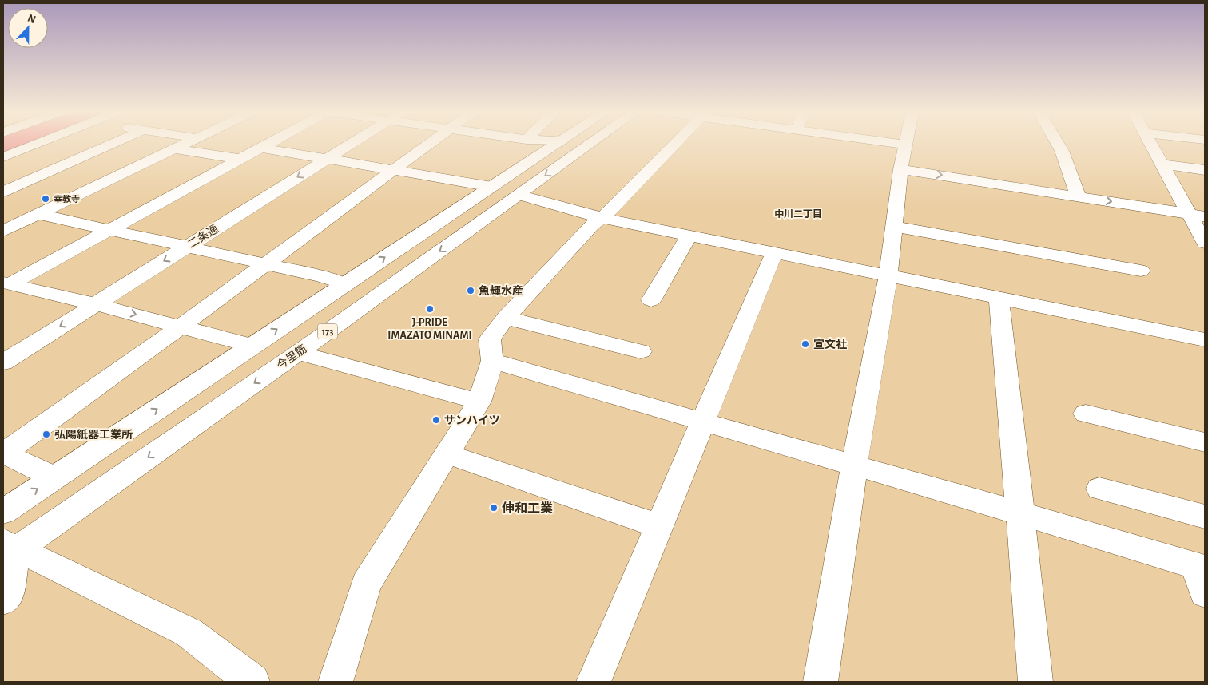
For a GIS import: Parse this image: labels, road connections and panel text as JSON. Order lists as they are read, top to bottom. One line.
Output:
{"streets":{"street":["二条通","173","今里筋"]},"districts":["中川二丁目"],"places":["幸教寺","魚輝水産","J-PRIDE IMAZATO MINAMI","宣文社","サンハイツ","弘陽紙器工業所","伸和工業"],"north":"top"}
